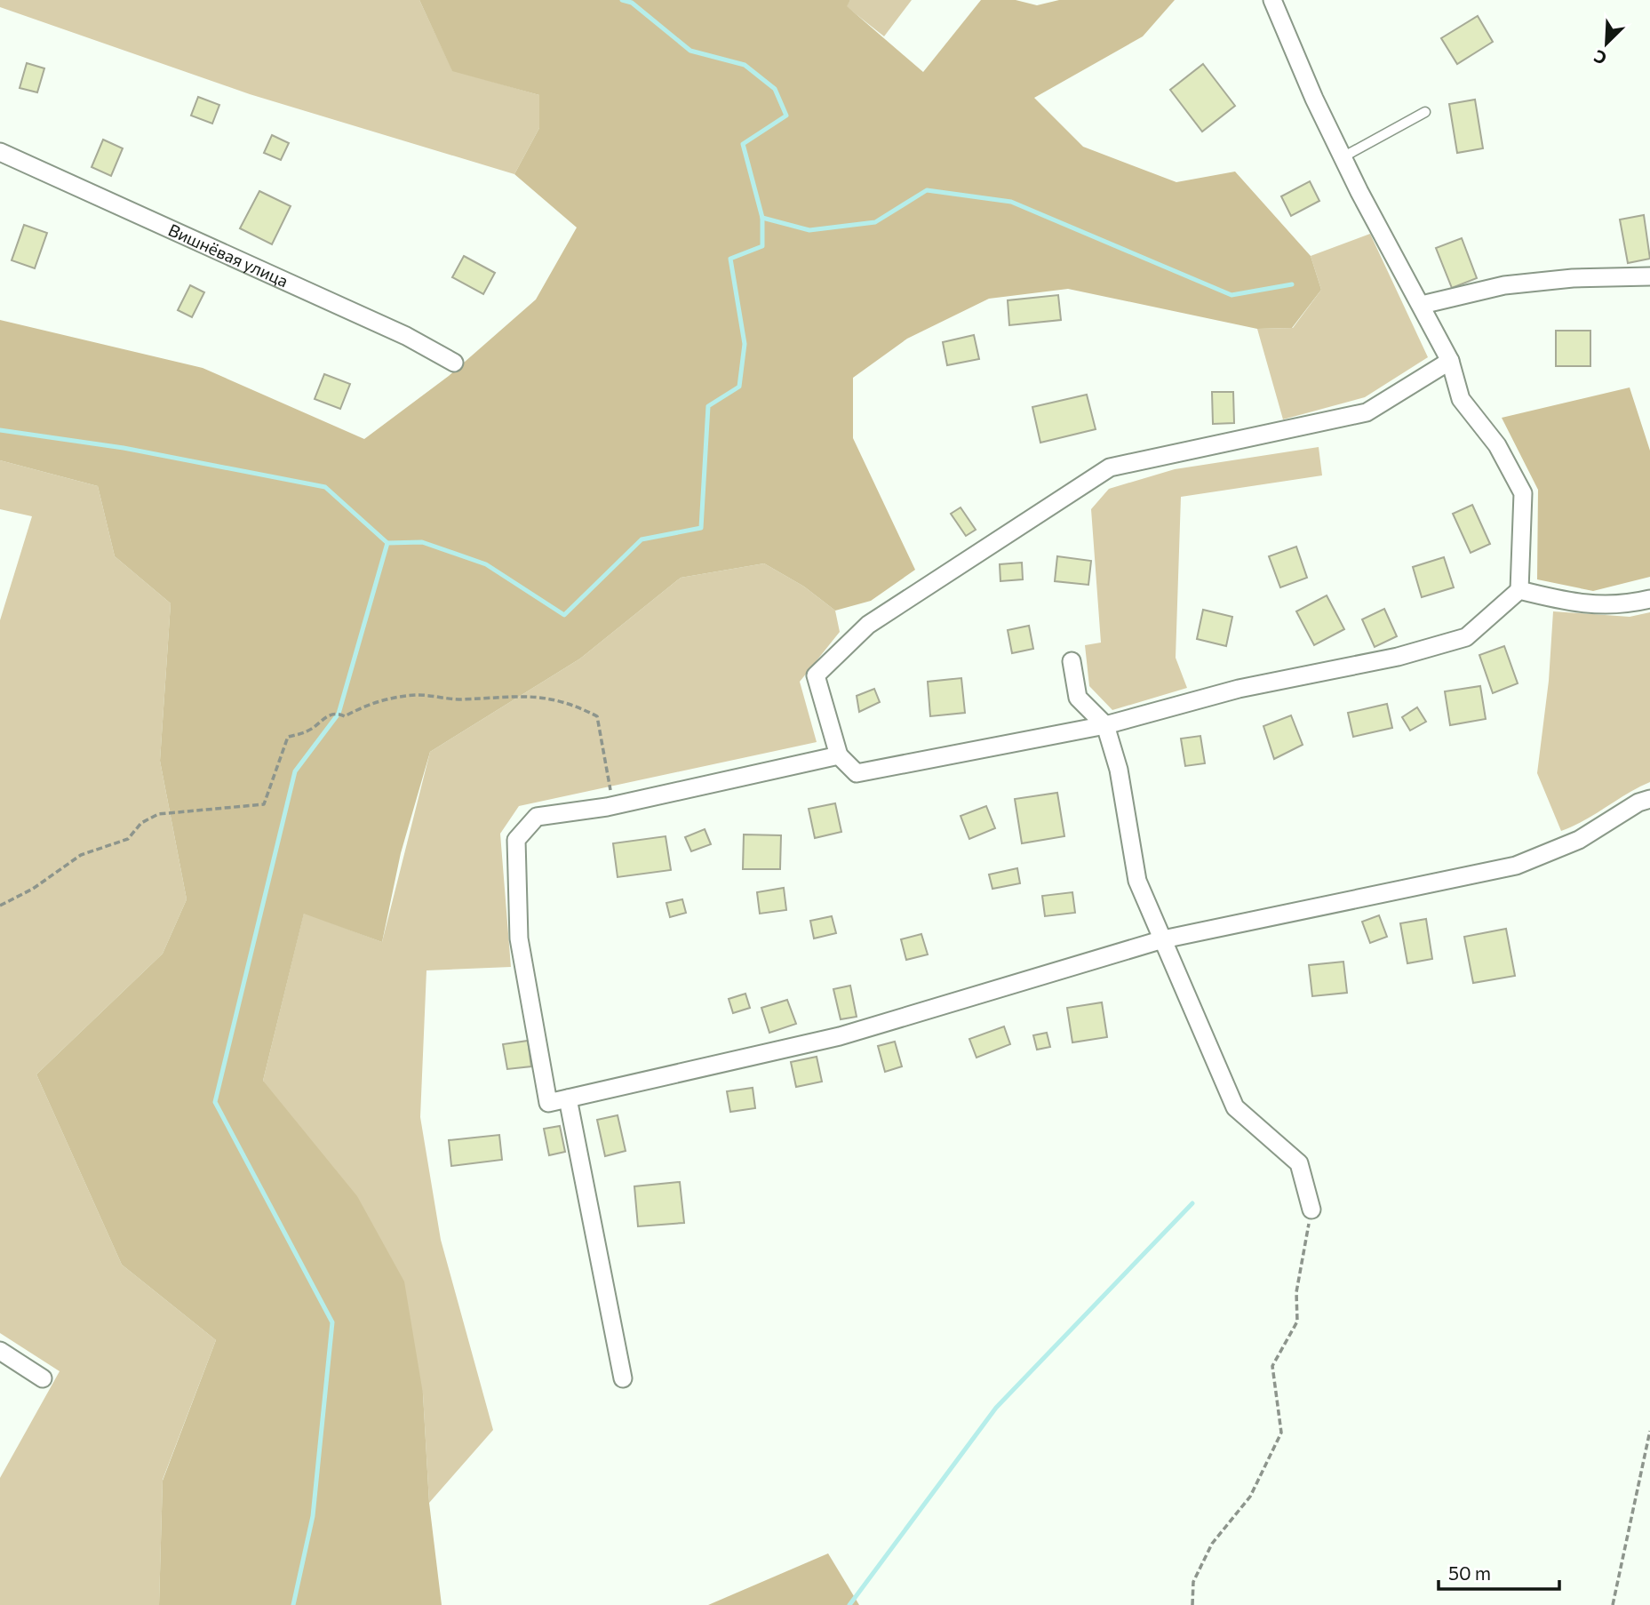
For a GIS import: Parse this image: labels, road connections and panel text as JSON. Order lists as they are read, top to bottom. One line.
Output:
{"streets":{"street":["Вишнёвая улица"]},"scale_bar":"50 m","north":"bottom left"}
